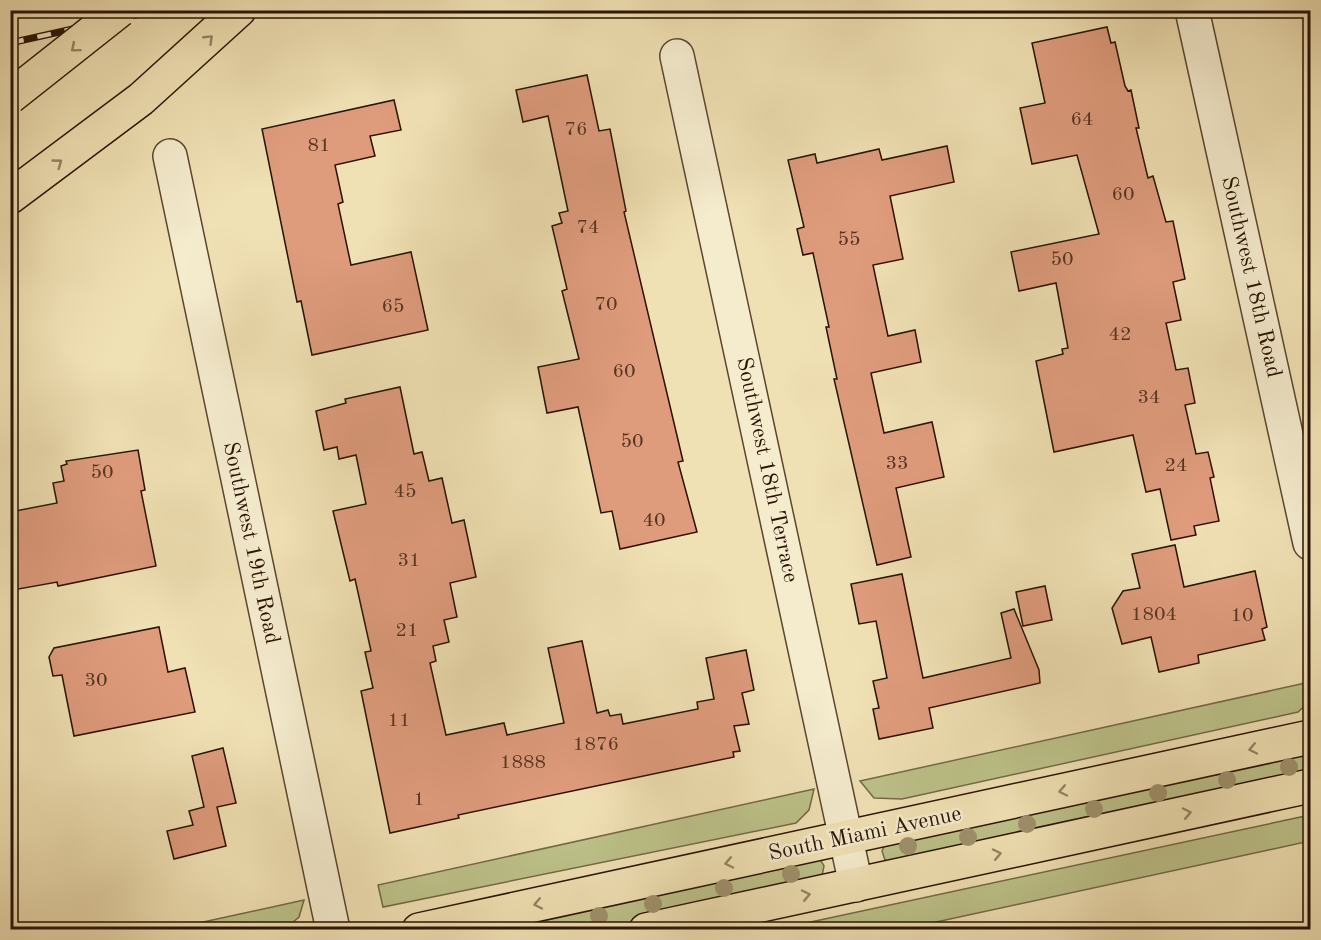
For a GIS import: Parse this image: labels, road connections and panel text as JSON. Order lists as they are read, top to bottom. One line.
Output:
{"streets":{"main road":["South Miami Avenue"],"street":["Southwest 18th Road","Southwest 18th Terrace","Southwest 19th Road"]},"crossings":[["Southwest 18th Terrace","South Miami Avenue"]],"house_numbers":["64","76","81","60","74","55","50","70","65","42","60","34","50","33","24","50","45","40","31","1804","10","21","30","11","1876","1888","1"]}
